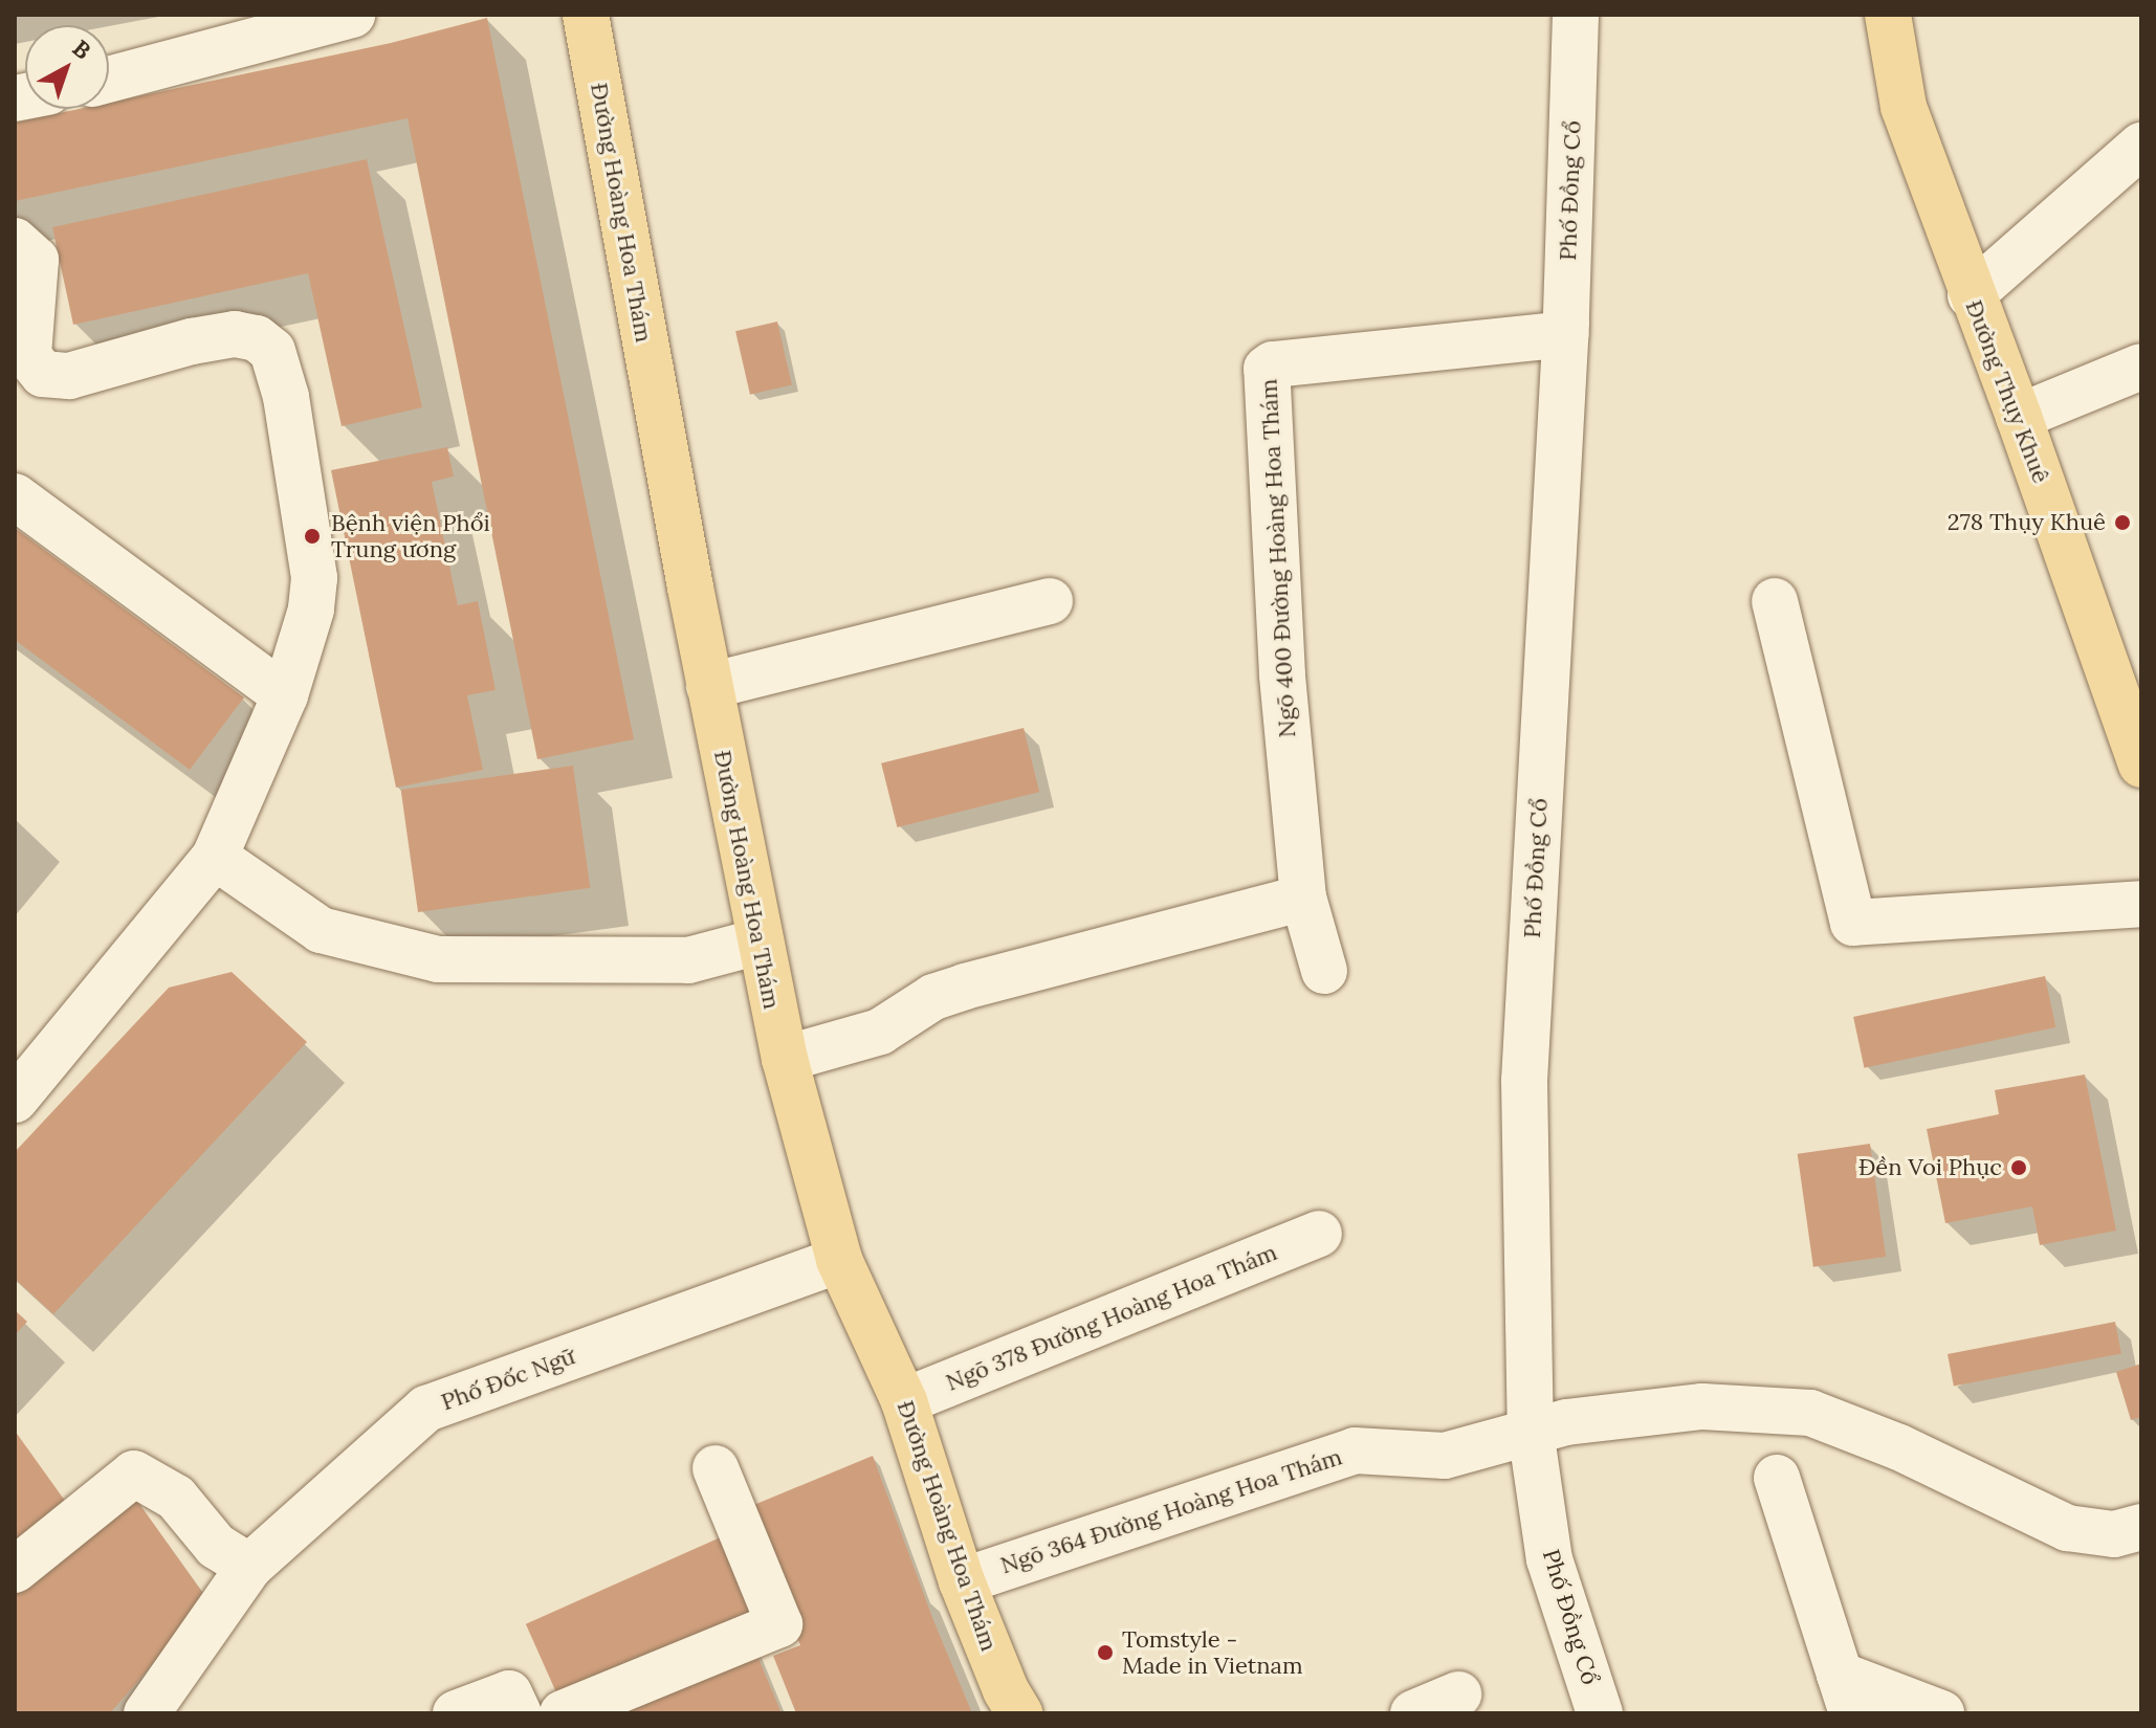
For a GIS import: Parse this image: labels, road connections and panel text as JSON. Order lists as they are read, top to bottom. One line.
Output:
{"streets":{"main road":["Đường Hoàng Hoa Thám","Đường Thụy Khuê"],"street":["Phố Đồng Cổ","Ngõ 400 Đường Hoàng Hoa Thám","Ngõ 378 Đường Hoàng Hoa Thám","Phố Đốc Ngữ","Ngõ 364 Đường Hoàng Hoa Thám"]},"crossings":[["Phố Đồng Cổ","Ngõ 400 Đường Hoàng Hoa Thám"],["Phố Đồng Cổ","Ngõ 364 Đường Hoàng Hoa Thám"],["Đường Hoàng Hoa Thám","Ngõ 378 Đường Hoàng Hoa Thám"],["Đường Hoàng Hoa Thám","Phố Đốc Ngữ"],["Đường Hoàng Hoa Thám","Ngõ 364 Đường Hoàng Hoa Thám"]],"places":["278 Thụy Khuê","Bệnh viện Phổi Trung ương","Đền Voi Phục","Tomstyle - Made in Vietnam"],"north":"top right"}
